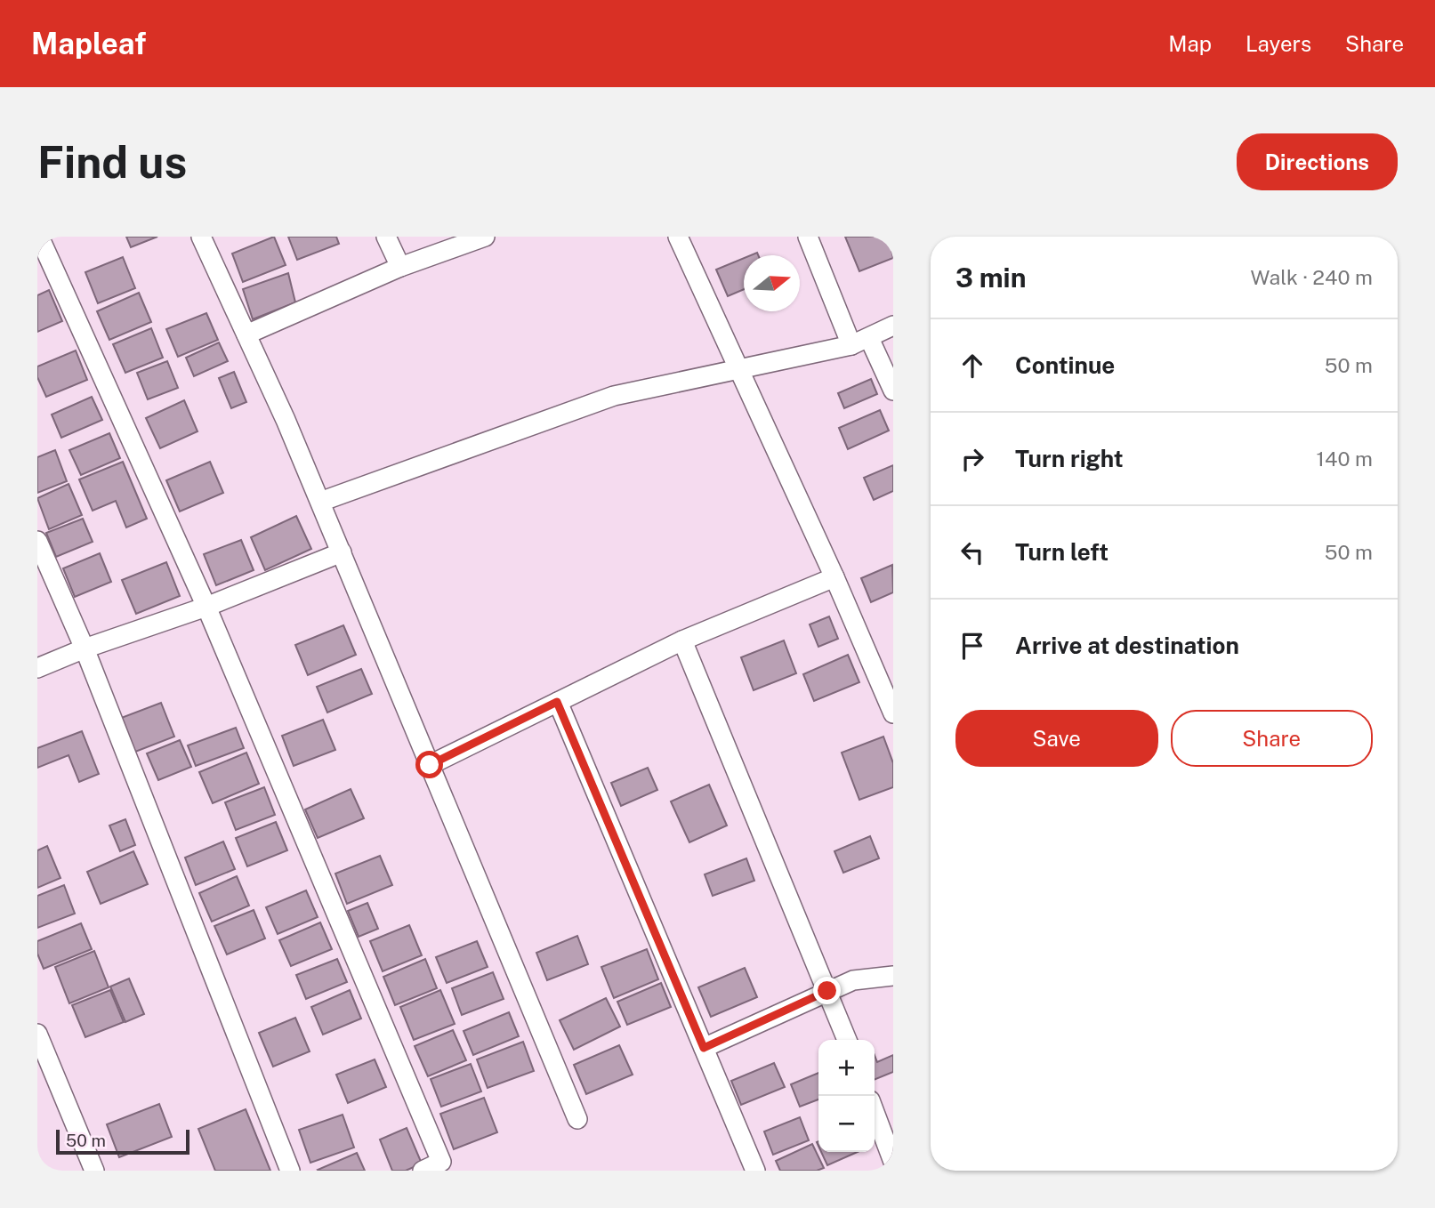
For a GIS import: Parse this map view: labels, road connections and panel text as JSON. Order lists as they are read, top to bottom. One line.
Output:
{"scale_bar":"50 m","north":"right","page":{"header":"Mapleaf","nav":["Map","Layers","Share"],"buttons":["Directions",["Save","Share"]],"title":"Find us","heading":["3 min","Walk · 240 m"],"list":[["Continue","50 m"],["Turn right","140 m"],["Turn left","50 m"],"Arrive at destination"],"map_buttons":["+","−"],"scale":"50 m"}}
